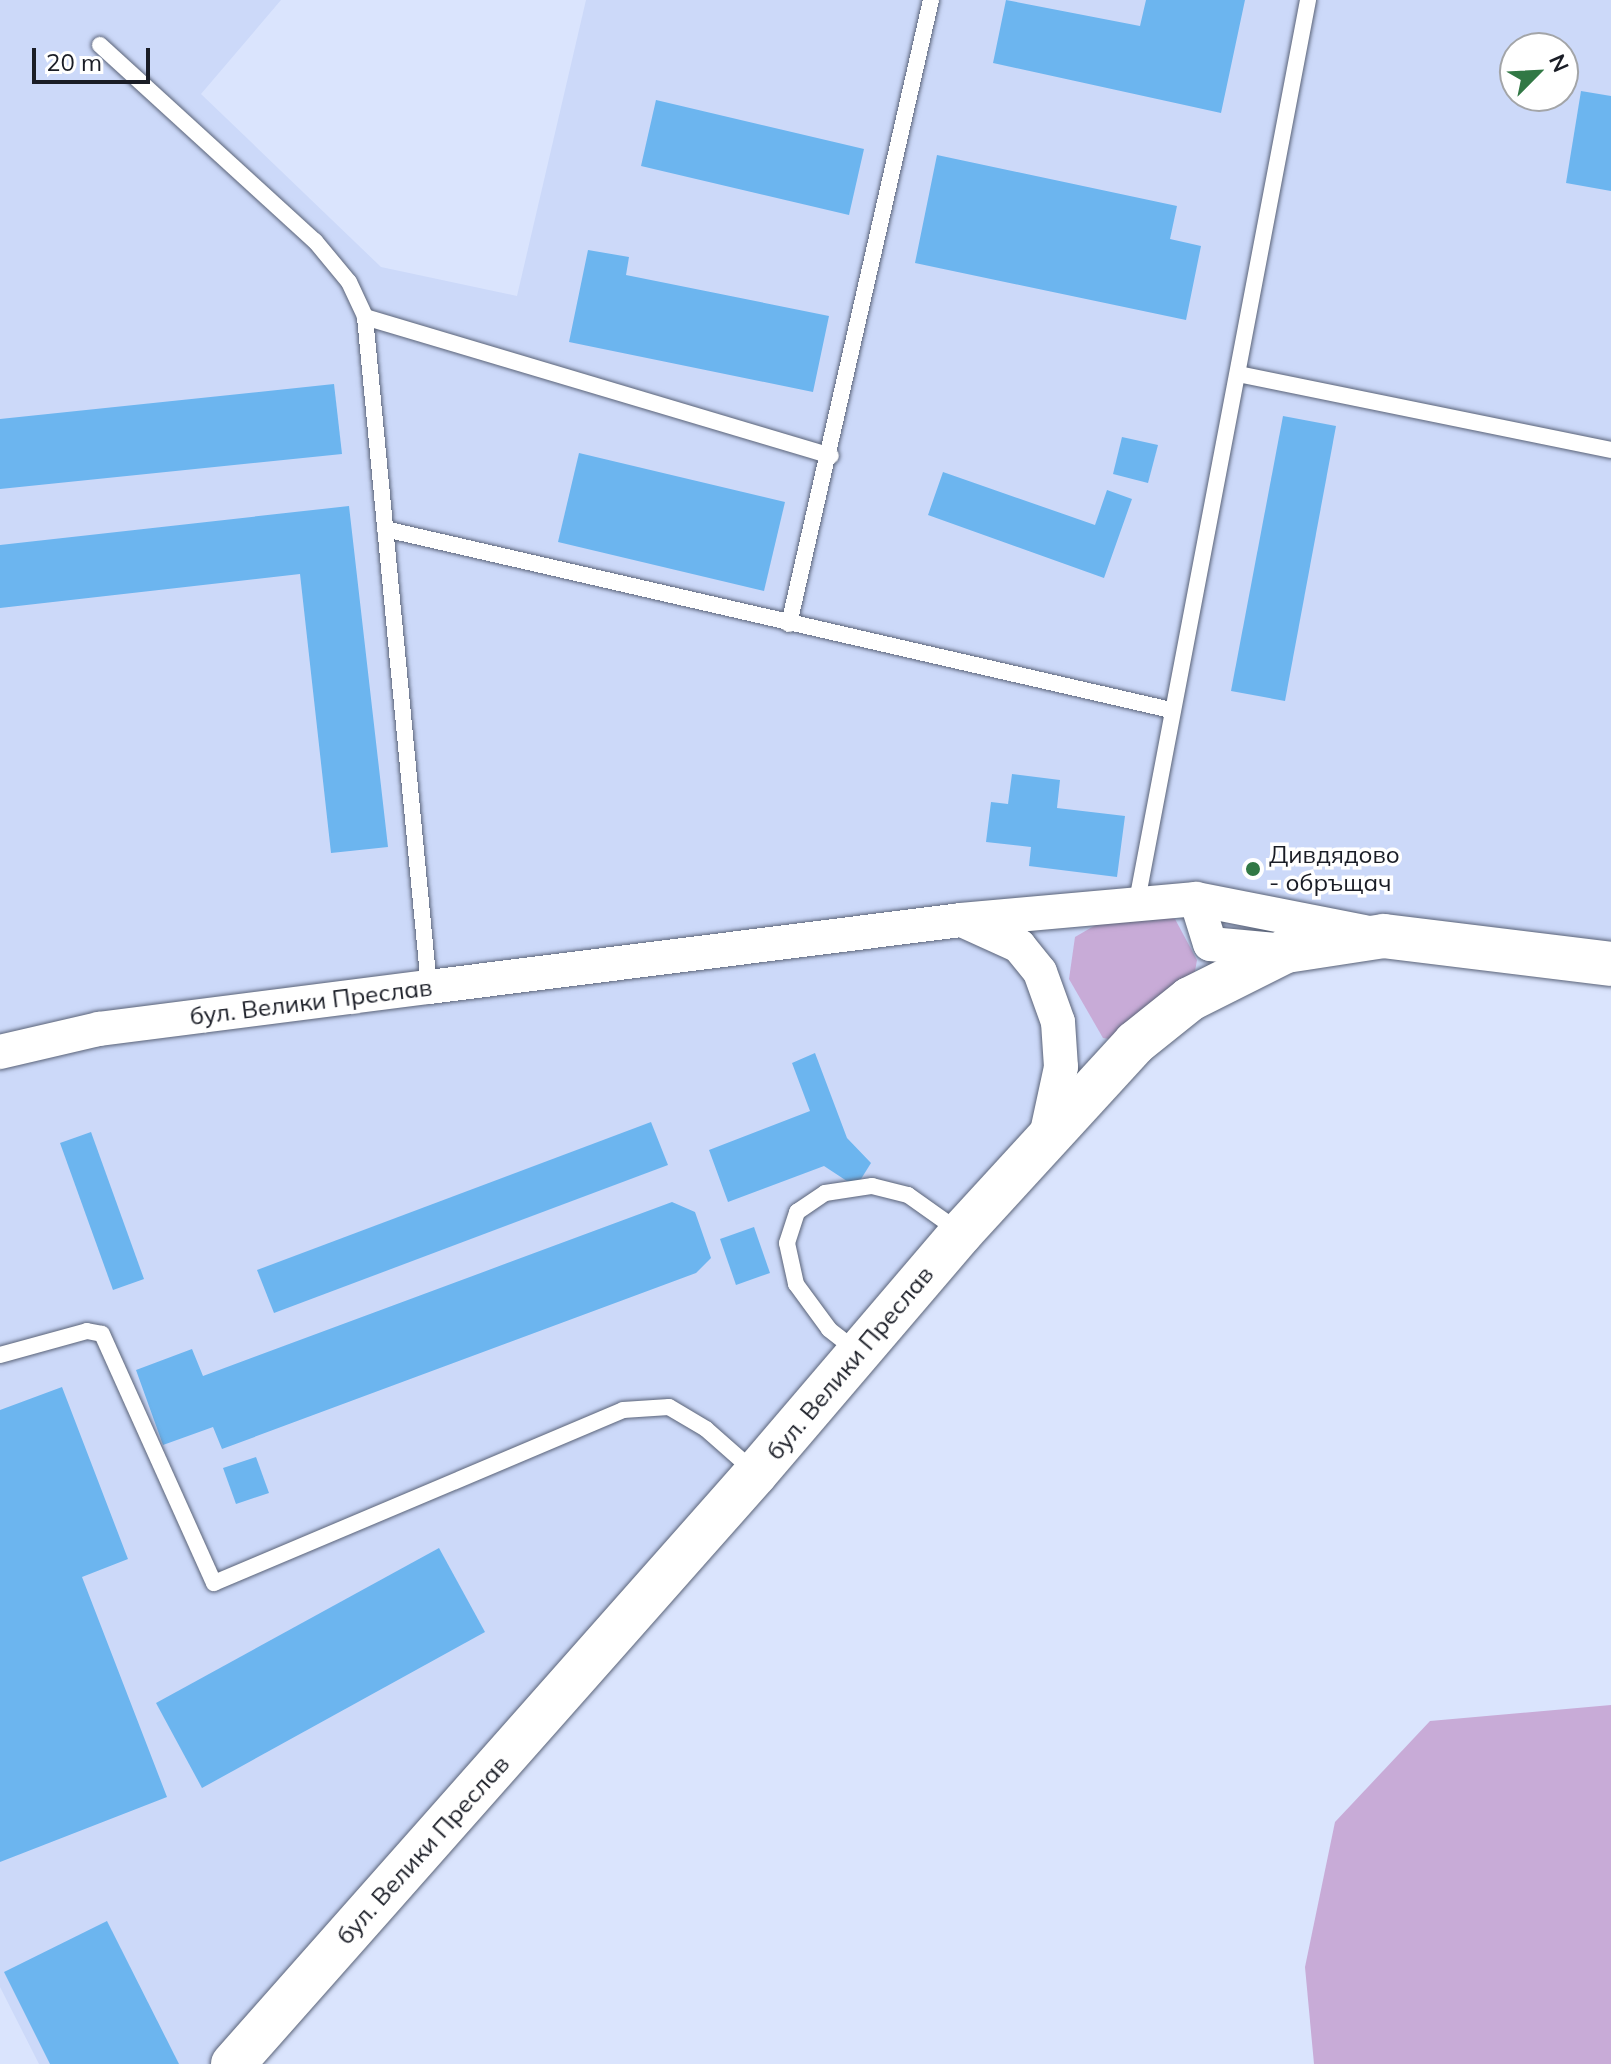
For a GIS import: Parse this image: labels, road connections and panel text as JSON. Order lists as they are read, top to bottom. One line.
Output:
{"streets":{"main road":["бул. Велики Преслав"]},"places":["Дивдядово - обръщач"],"scale_bar":"20 m","north":"top right"}
